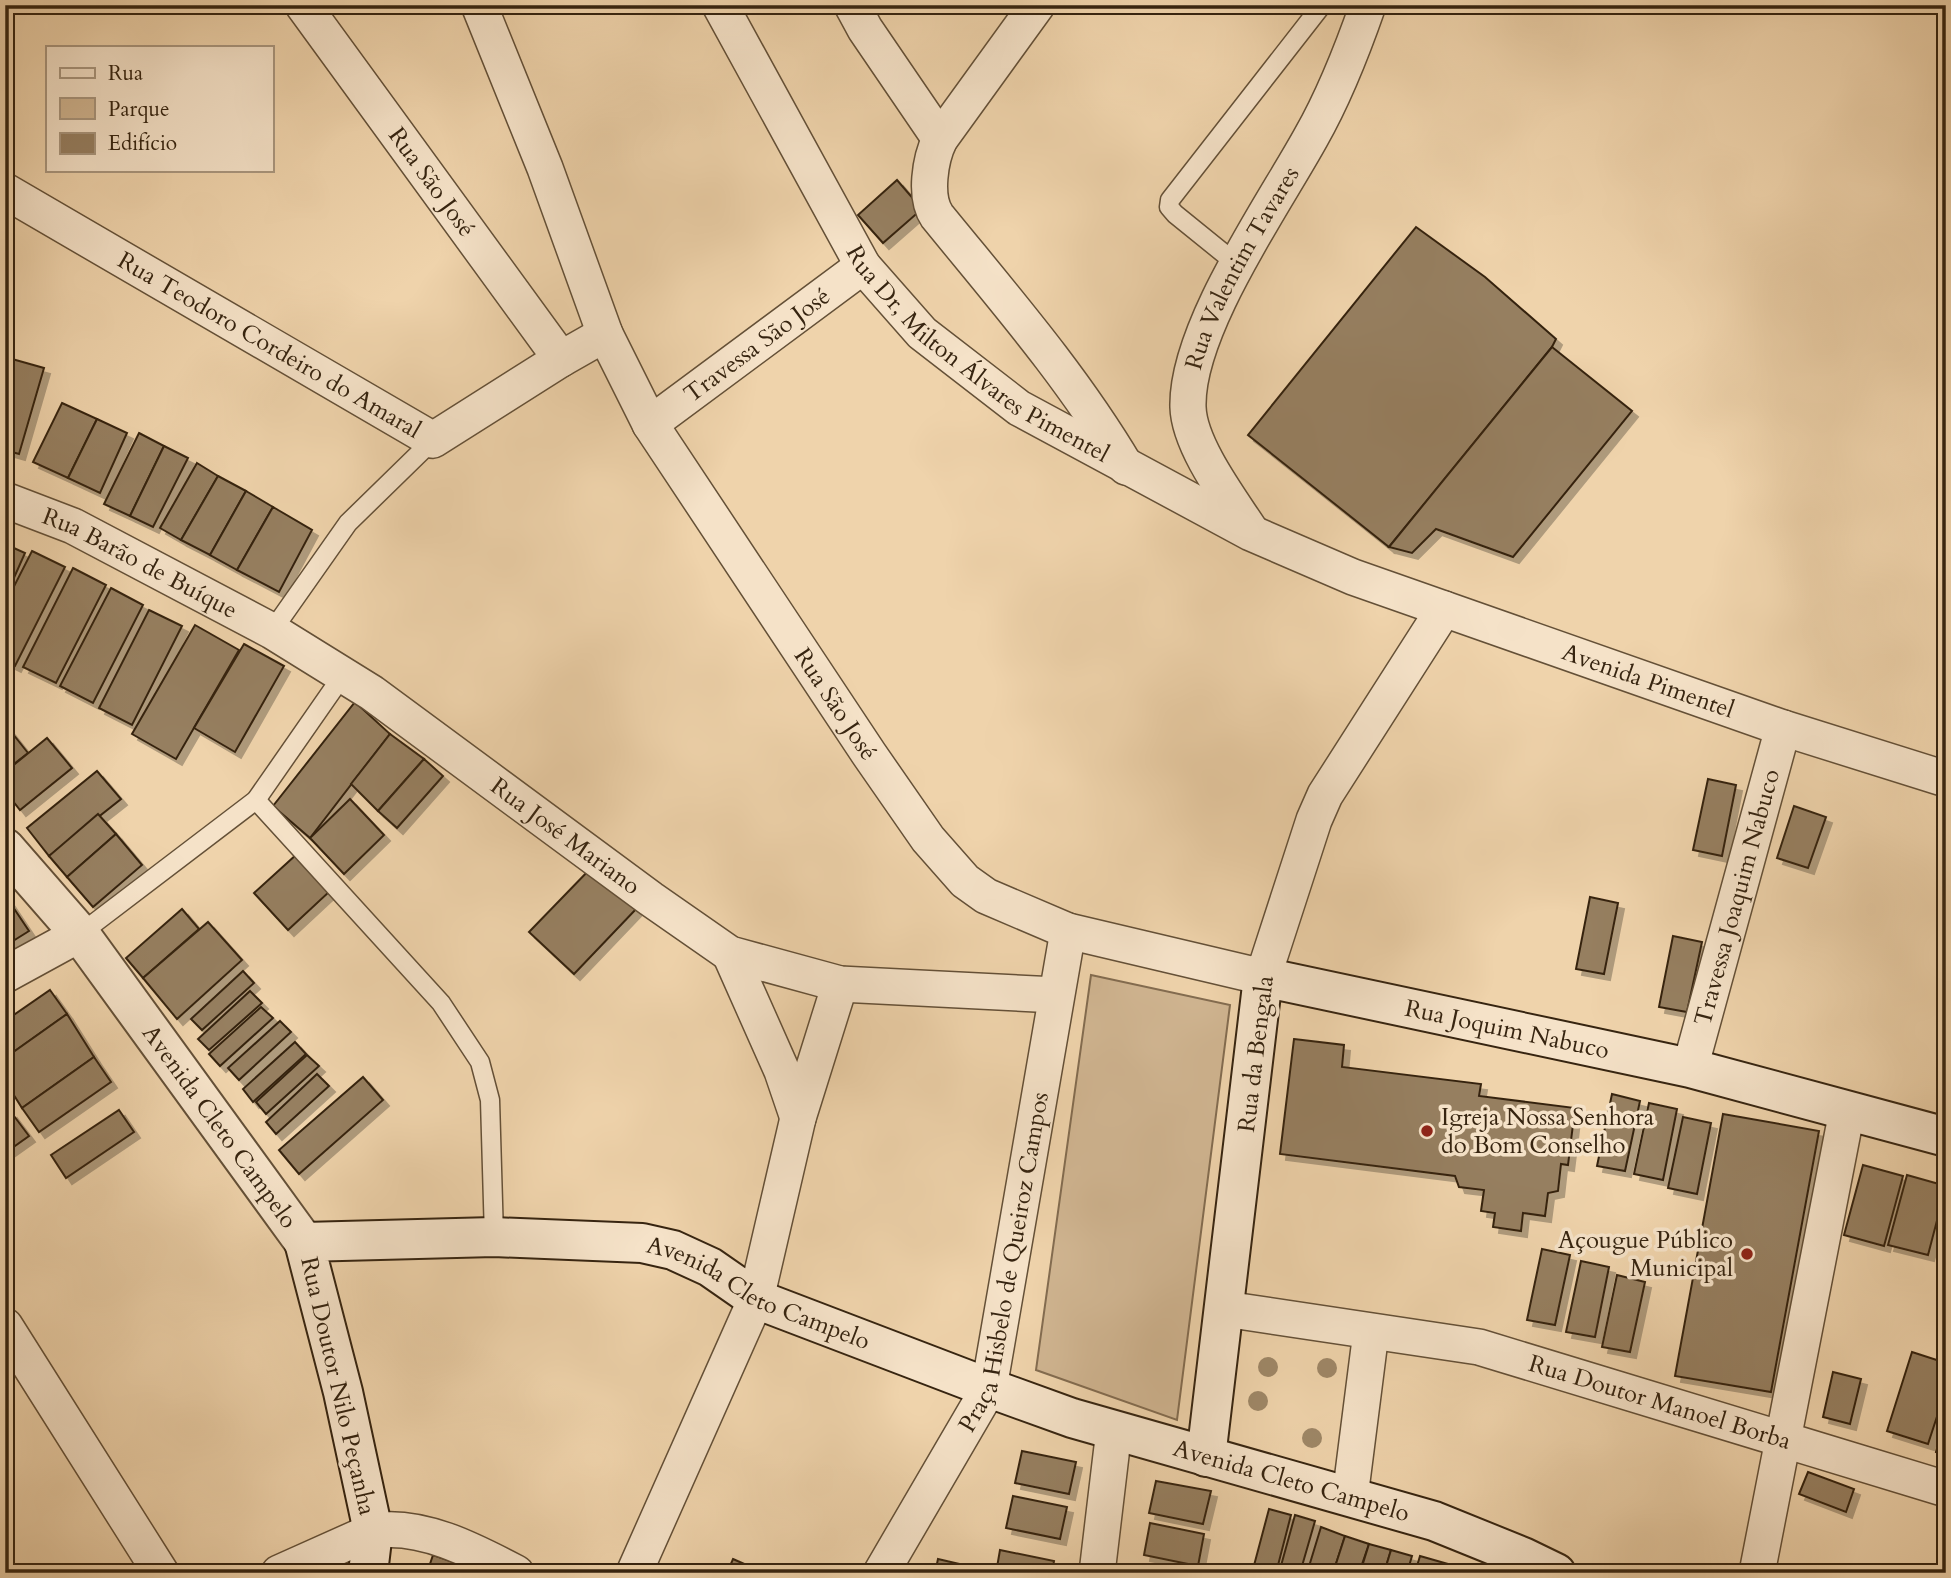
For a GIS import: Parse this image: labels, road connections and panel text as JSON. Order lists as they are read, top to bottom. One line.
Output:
{"streets":{"main road":["Rua Joquim Nabuco","Rua da Bengala","Avenida Cleto Campelo","Rua Doutor Nilo Peçanha"],"street":["Rua São José","Rua Valentim Tavares","Travessa São José","Rua Teodoro Cordeiro do Amaral","Rua Dr, Milton Álvares Pimentel","Rua Barão de Buíque","Avenida Pimentel","Rua José Mariano","Travessa Joaquim Nabuco","Praça Hisbelo de Queiroz Campos","Rua Doutor Manoel Borba"]},"crossings":[["Rua São José","Travessa São José"],["Rua São José","Rua Teodoro Cordeiro do Amaral"],["Rua São José","Rua Joquim Nabuco"],["Rua São José","Praça Hisbelo de Queiroz Campos"],["Rua Valentim Tavares","Rua Dr, Milton Álvares Pimentel"],["Travessa São José","Rua Dr, Milton Álvares Pimentel"],["Rua Dr, Milton Álvares Pimentel","Avenida Pimentel"],["Rua Barão de Buíque","Rua José Mariano"],["Avenida Pimentel","Travessa Joaquim Nabuco"],["Avenida Pimentel","Rua da Bengala"],["Rua José Mariano","Praça Hisbelo de Queiroz Campos"],["Travessa Joaquim Nabuco","Rua Joquim Nabuco"],["Rua Joquim Nabuco","Rua da Bengala"],["Rua Joquim Nabuco","Praça Hisbelo de Queiroz Campos"],["Rua da Bengala","Avenida Cleto Campelo"],["Rua da Bengala","Rua Doutor Manoel Borba"],["Avenida Cleto Campelo","Praça Hisbelo de Queiroz Campos"],["Avenida Cleto Campelo","Rua Doutor Nilo Peçanha"]],"places":["Igreja Nossa Senhora do Bom Conselho","Açougue Público Municipal"],"legend":["Rua","Parque","Edifício"]}
